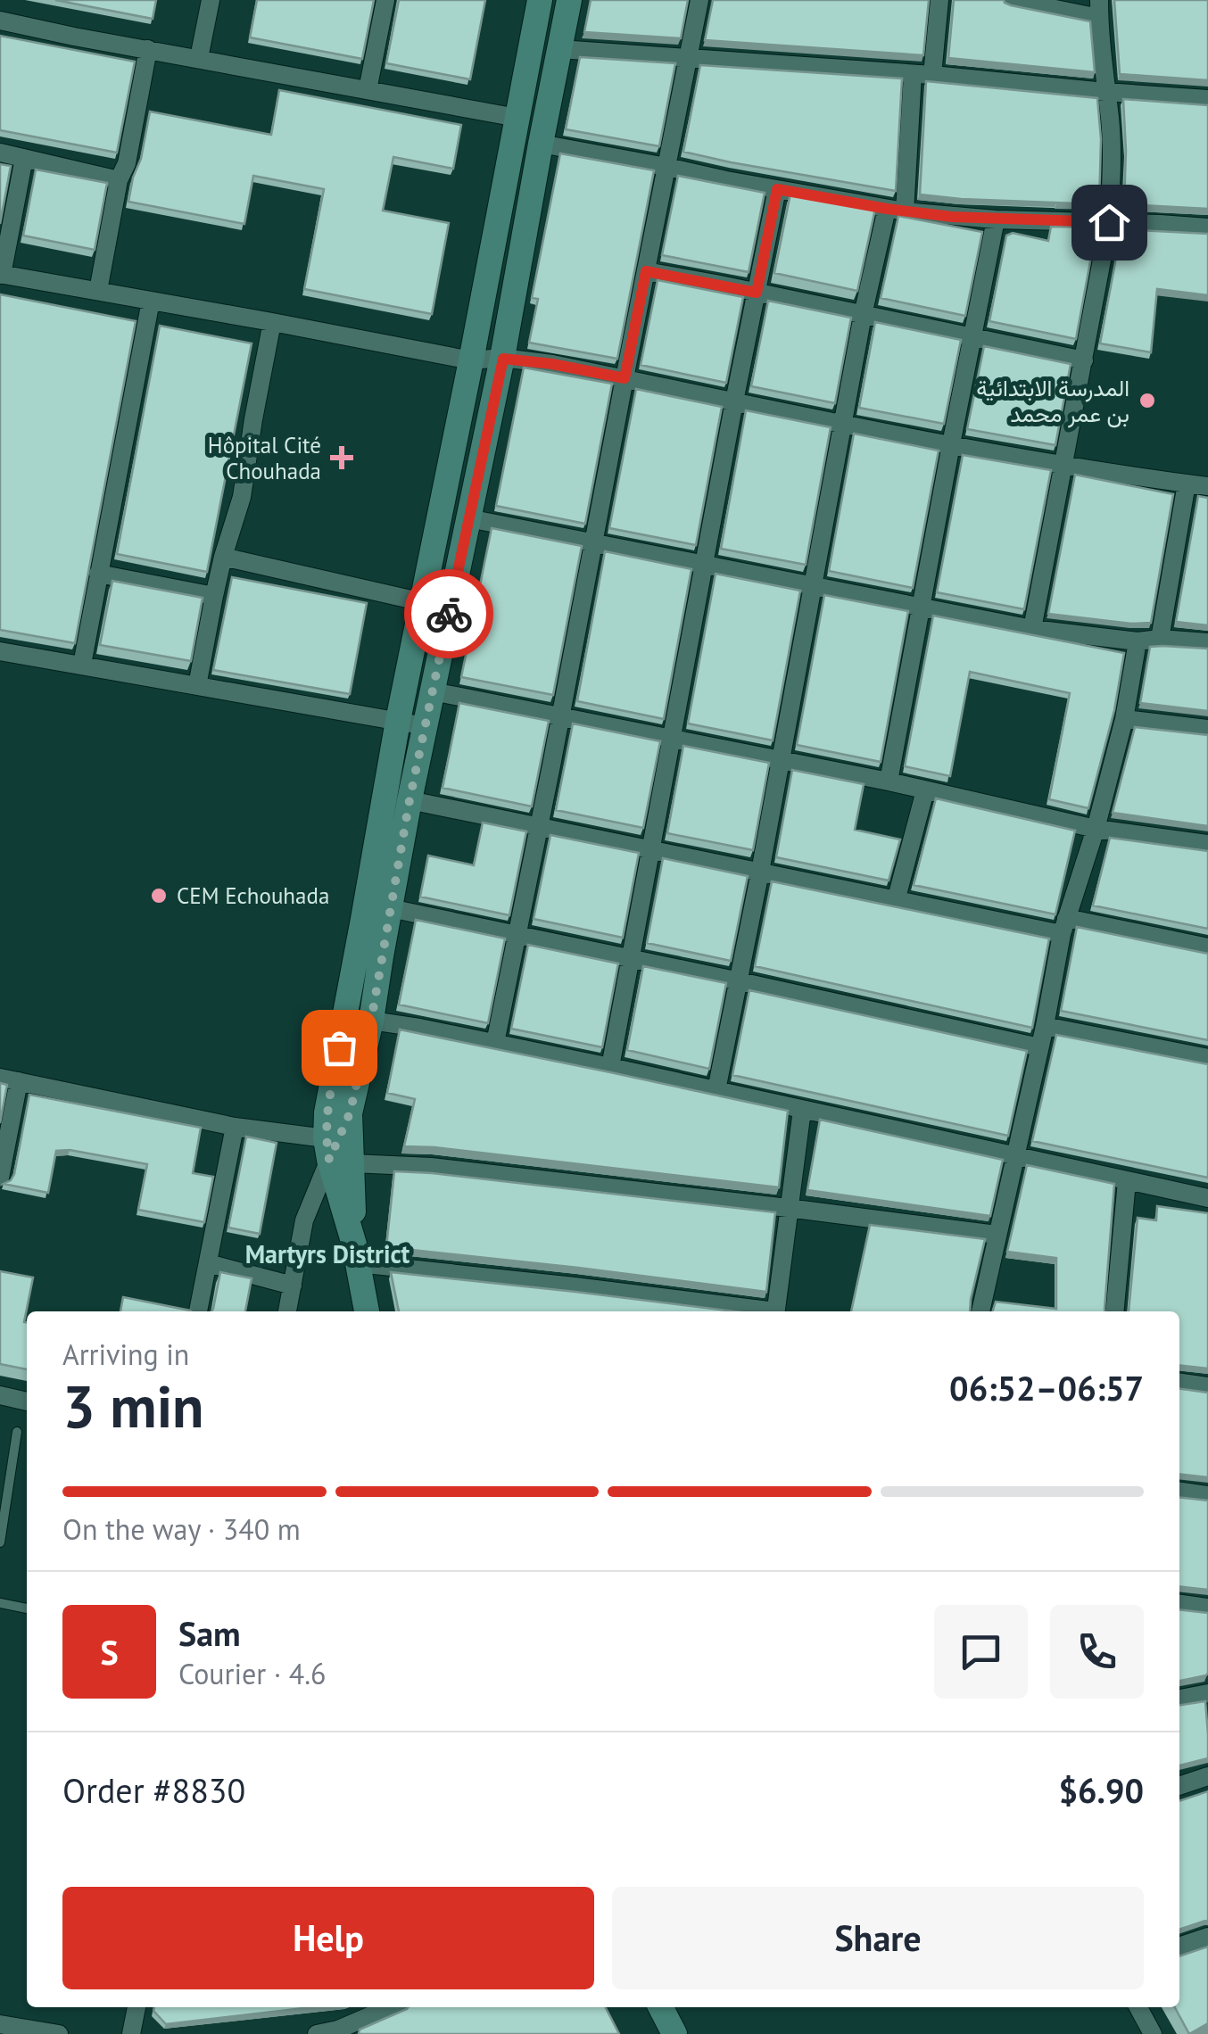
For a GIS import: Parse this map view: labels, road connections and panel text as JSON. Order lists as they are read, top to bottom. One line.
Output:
{"districts":["Martyrs District"],"places":{"other":["المدرسة الابتدائية بن عمر محمد","CEM Echouhada"],"health":["Hôpital Cité Chouhada"]},"page":{"heading":["3 min","Arriving in","06:52–06:57"],"panel":["Sam","Courier · 4.6","Order #8830","$6.90"],"bar":"On the way · 340 m","round":"S","buttons":["Help","Share"]}}
